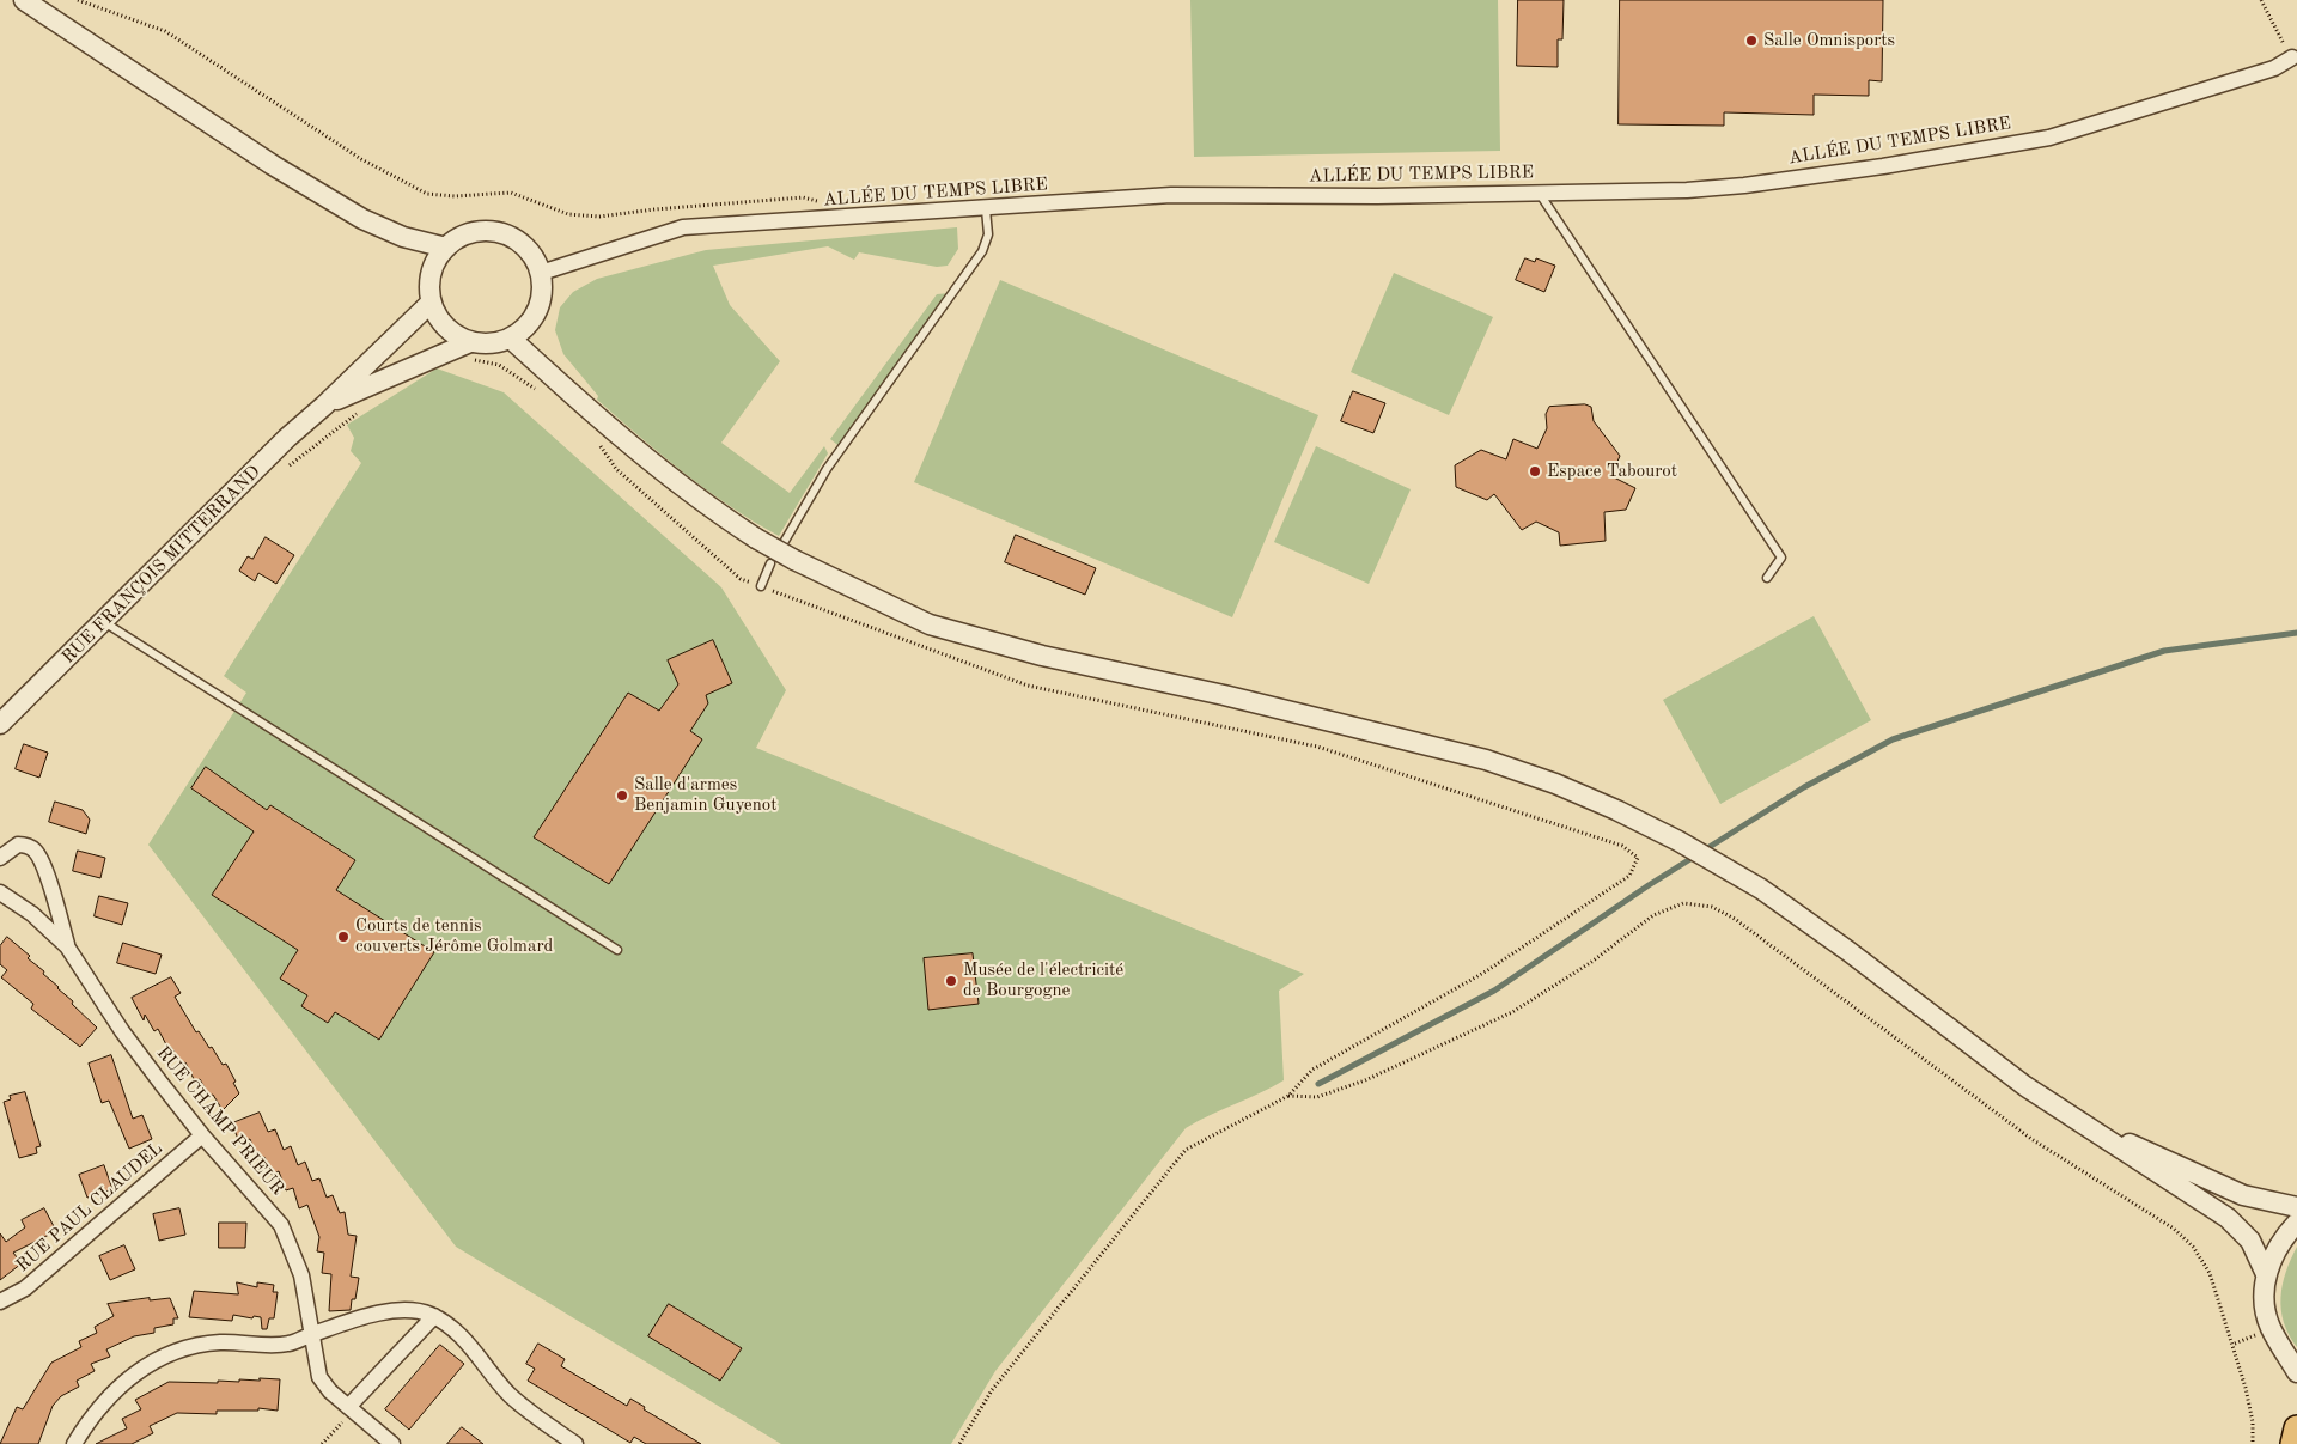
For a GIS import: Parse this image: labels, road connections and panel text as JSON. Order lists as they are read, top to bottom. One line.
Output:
{"streets":{"street":["ALLÉE DU TEMPS LIBRE","RUE FRANÇOIS MITTERRAND","RUE CHAMP PRIEUR","RUE PAUL CLAUDEL"]},"crossings":[["ALLÉE DU TEMPS LIBRE","RUE FRANÇOIS MITTERRAND"],["RUE CHAMP PRIEUR","RUE PAUL CLAUDEL"]],"places":["Salle Omnisports","Espace Tabourot","Salle d'armes Benjamin Guyenot","Courts de tennis couverts Jérôme Golmard","Musée de l'électricité de Bourgogne"]}
